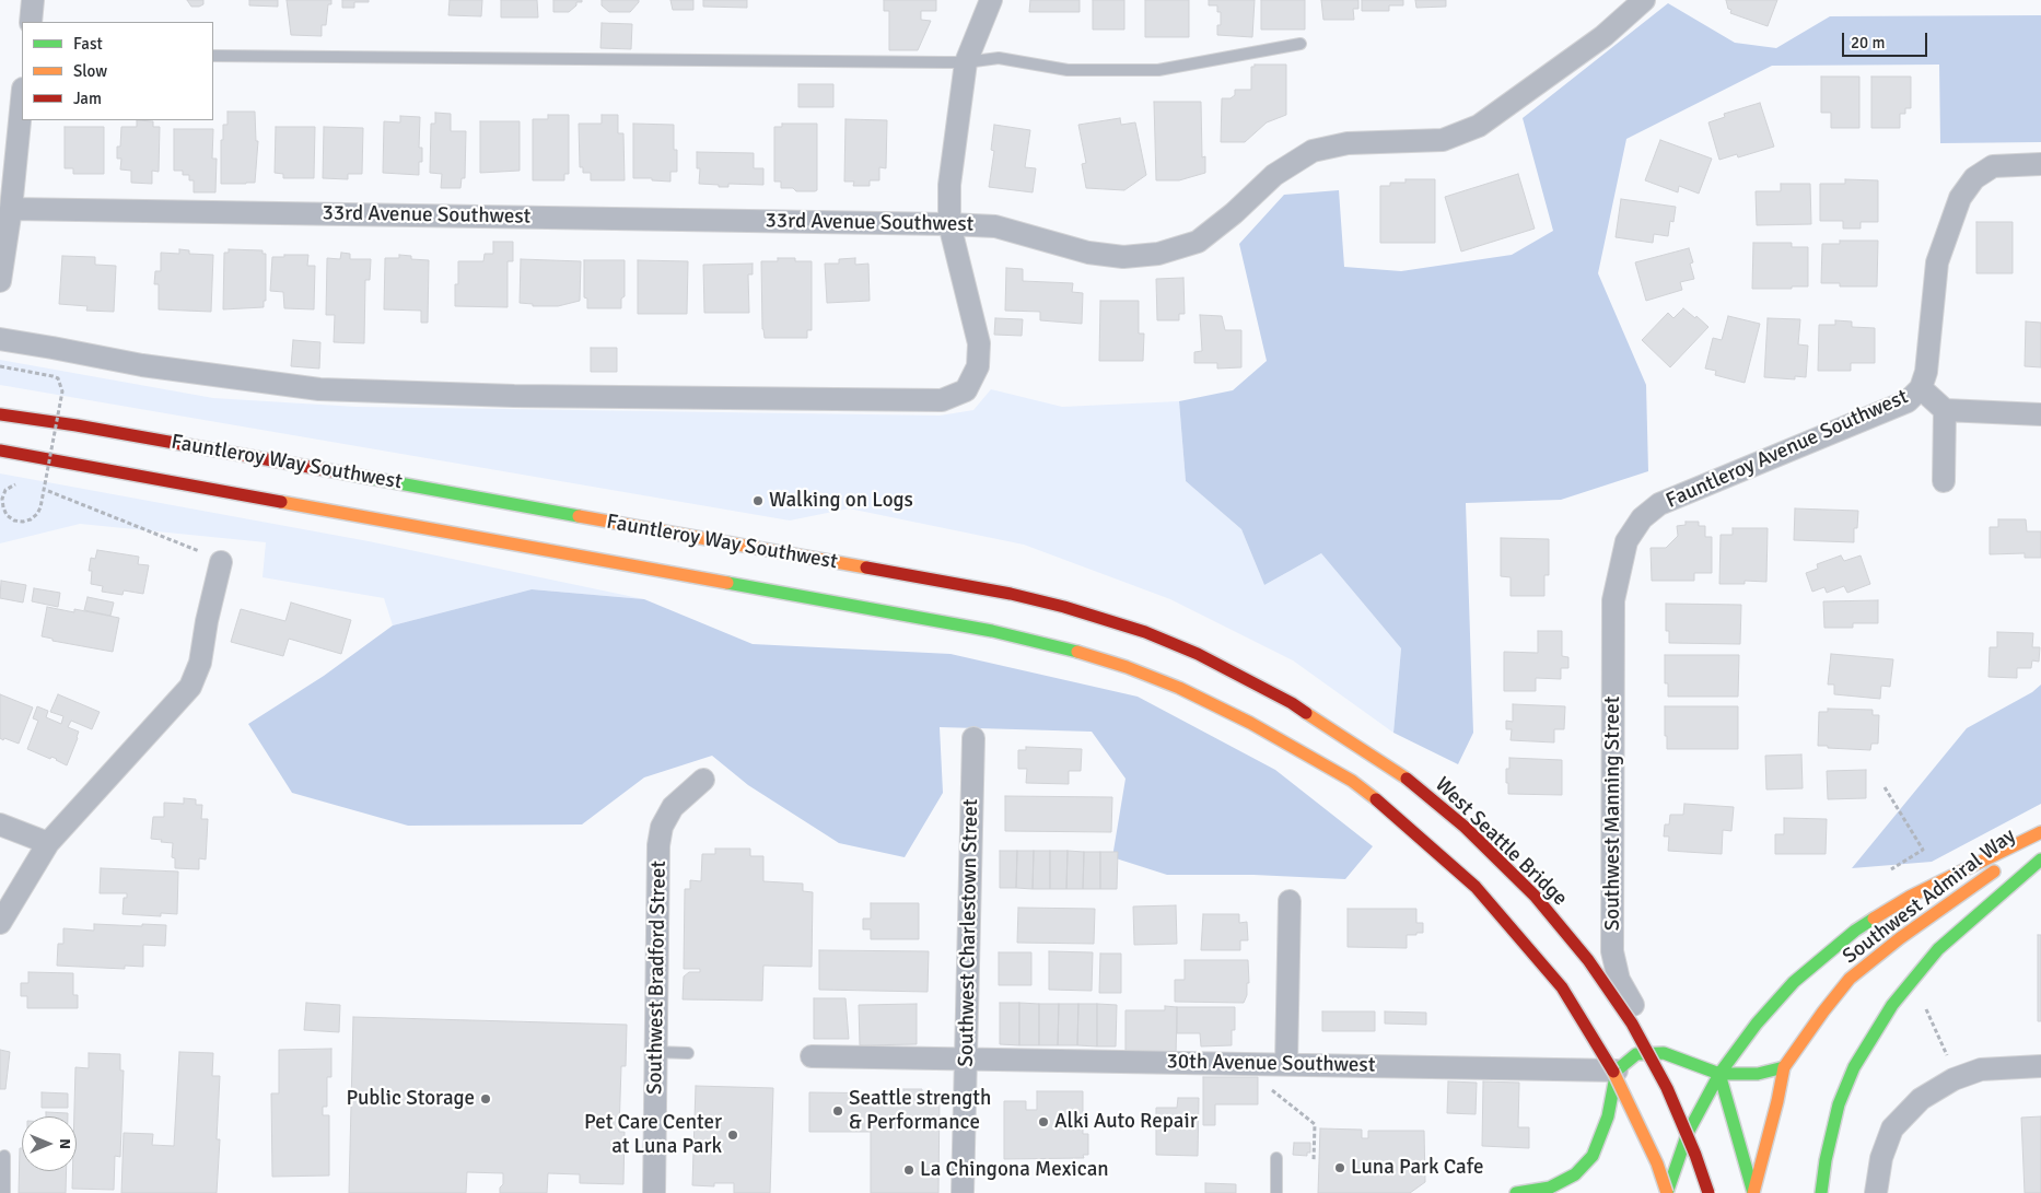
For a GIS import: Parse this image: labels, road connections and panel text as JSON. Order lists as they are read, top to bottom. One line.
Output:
{"streets":{"main road":["Fauntleroy Way Southwest","West Seattle Bridge","Southwest Admiral Way"],"street":["33rd Avenue Southwest","Fauntleroy Avenue Southwest","Southwest Manning Street","Southwest Charlestown Street","Southwest Bradford Street","30th Avenue Southwest"]},"crossings":[["Fauntleroy Avenue Southwest","Southwest Manning Street"],["Fauntleroy Way Southwest","West Seattle Bridge"],["Fauntleroy Way Southwest","Southwest Admiral Way"],["Southwest Charlestown Street","30th Avenue Southwest"]],"places":["Walking on Logs","Public Storage","Seattle strength & Performance","Alki Auto Repair","Pet Care Center at Luna Park","Luna Park Cafe","La Chingona Mexican"],"legend":["Fast","Slow","Jam"],"scale_bar":"20 m","north":"right"}
